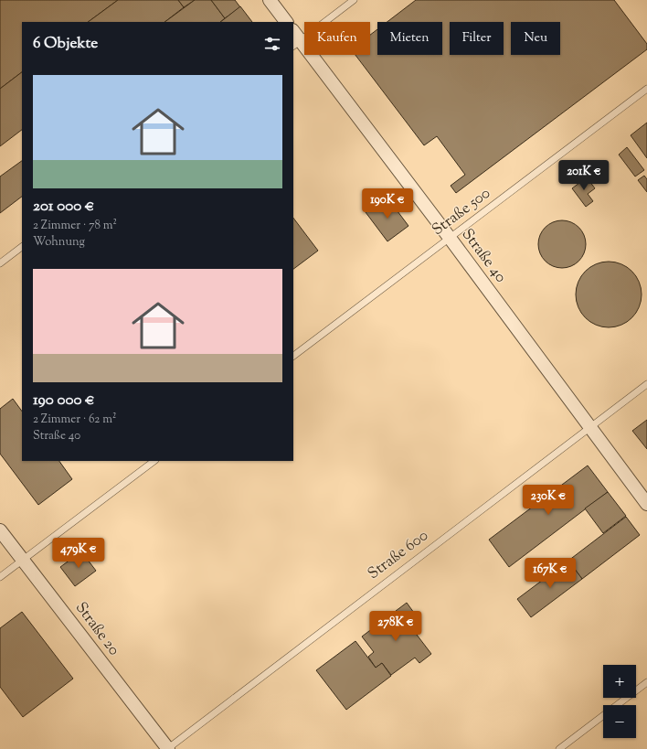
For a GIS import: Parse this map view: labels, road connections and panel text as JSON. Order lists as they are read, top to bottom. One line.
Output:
{"streets":{"street":["Straße 40","Straße 20"],"lane":["Straße 500","Straße 600"]},"crossings":[["Straße 500","Straße 40"],["Straße 40","Straße 600"],["Straße 600","Straße 20"]],"page":{"chip":["Kaufen","Mieten","Filter","Neu"],"heading":"6 Objekte","list":[{"name":"201 000 €","note":"2 Zimmer · 78 m² · Wohnung"},{"name":"190 000 €","note":"2 Zimmer · 62 m² · Straße 40"}],"price":["201K €","190K €","230K €","479K €","167K €","278K €"],"map_buttons":["+","−"]}}
